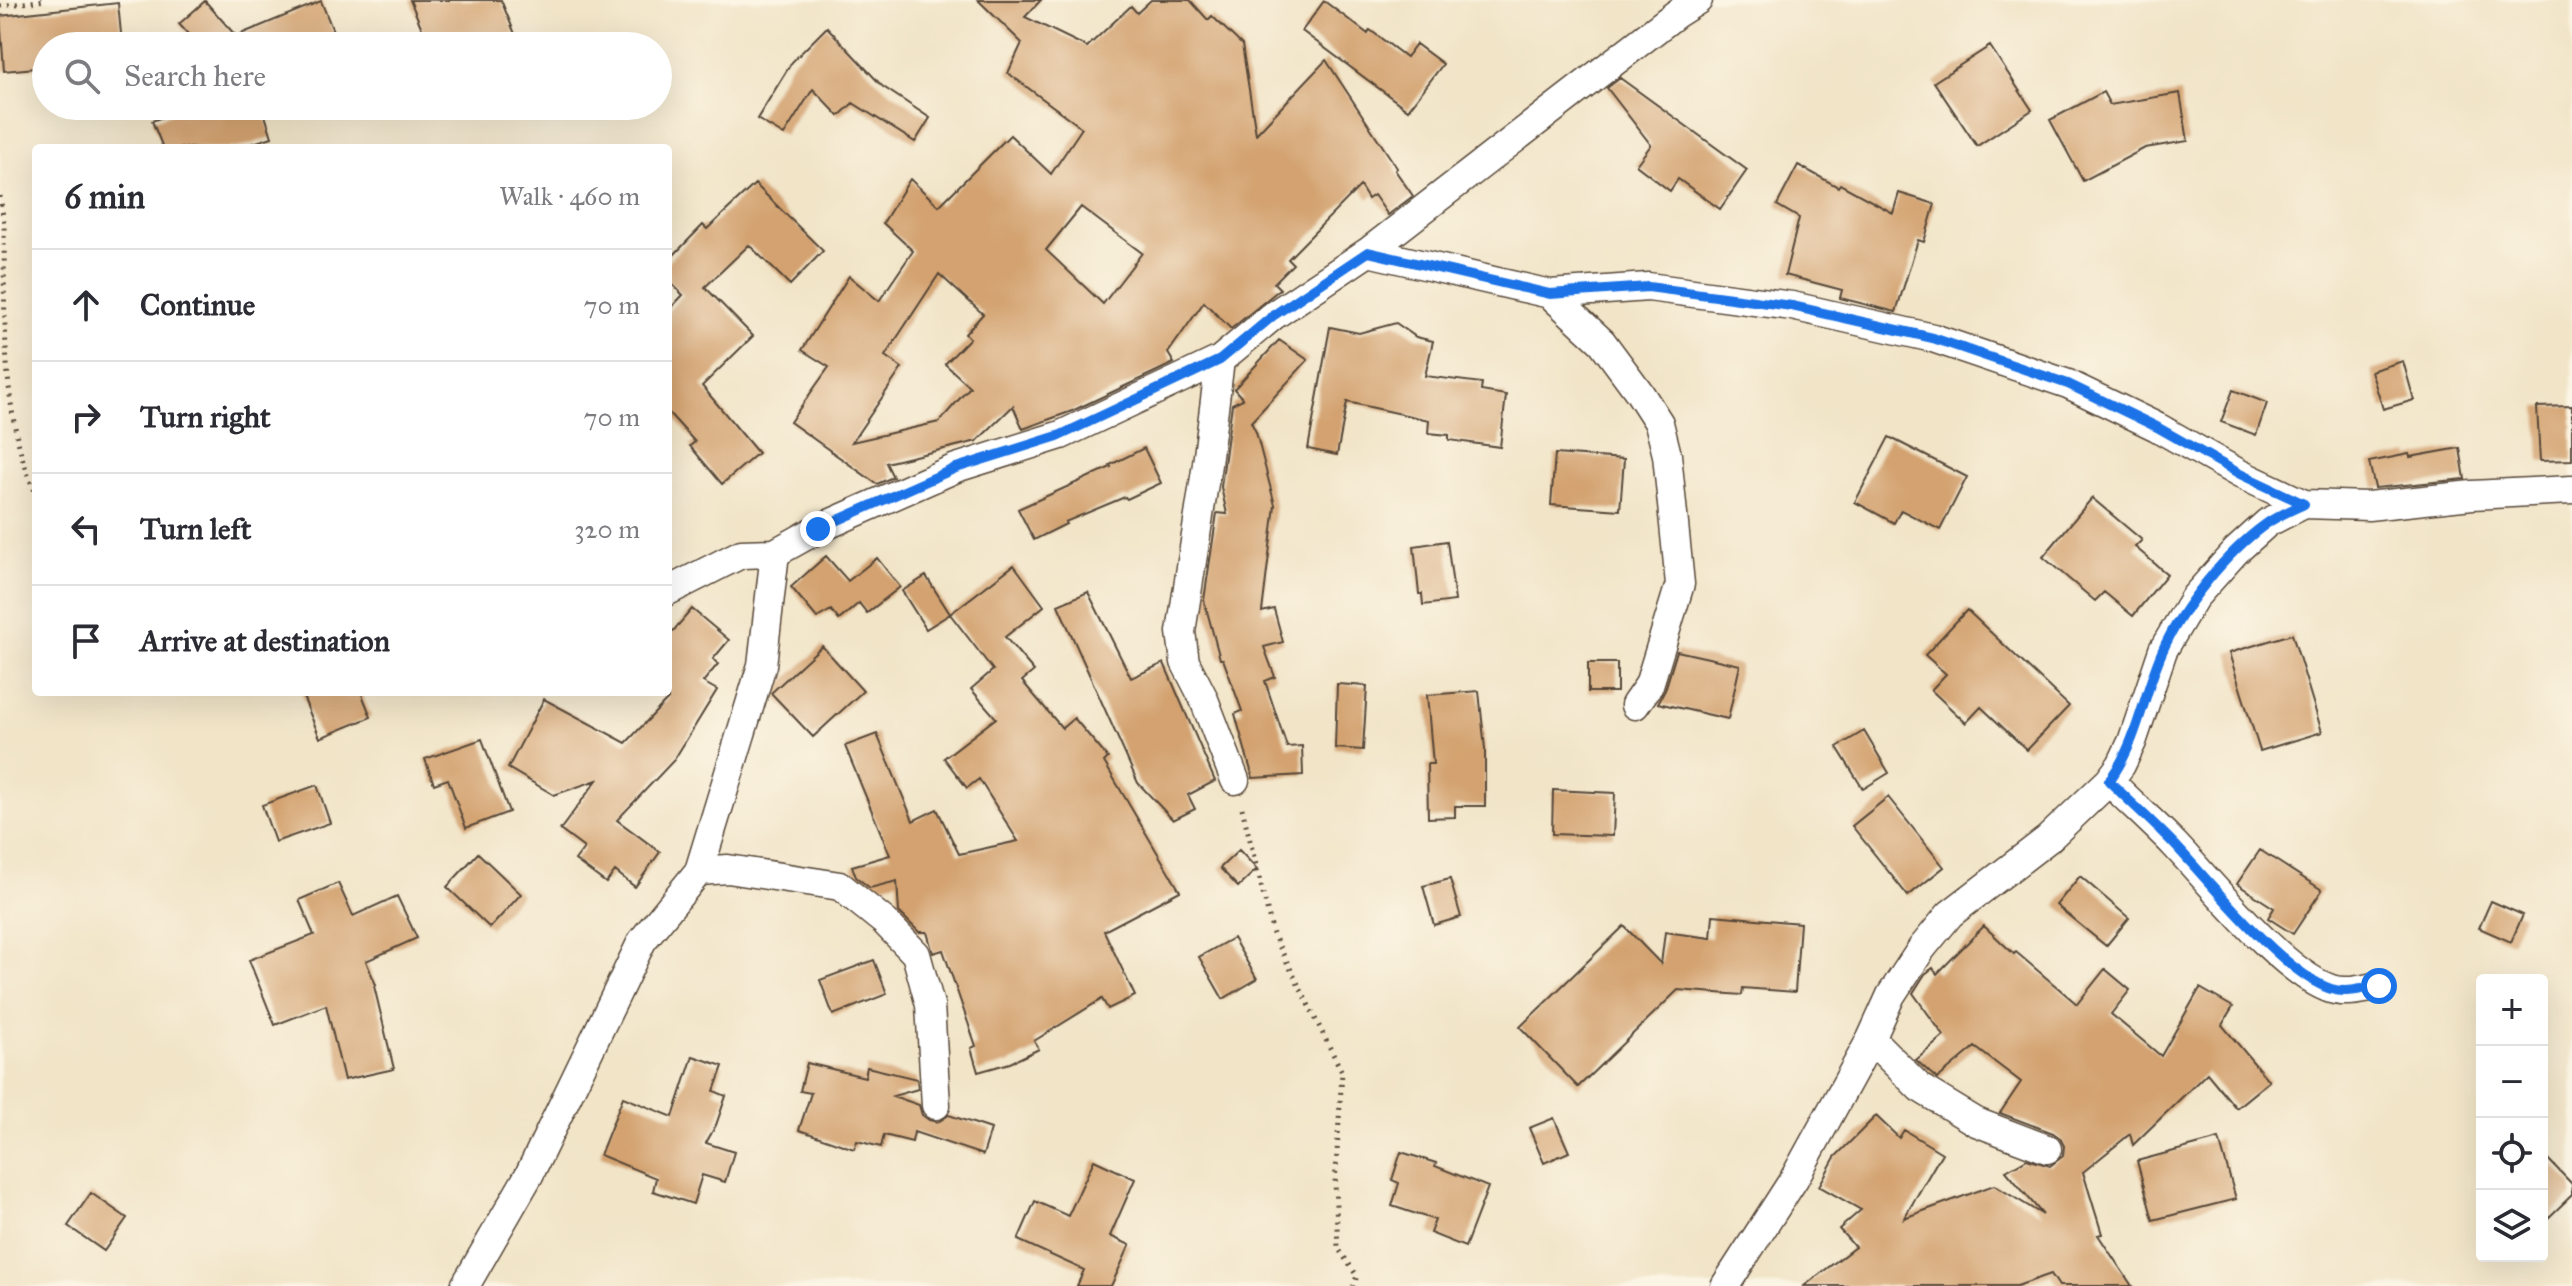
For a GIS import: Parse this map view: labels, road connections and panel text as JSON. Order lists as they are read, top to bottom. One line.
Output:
{"page":{"search":"Search here","heading":["6 min","Walk · 460 m"],"list":[["Continue","70 m"],["Turn right","70 m"],["Turn left","320 m"],"Arrive at destination"],"map_buttons":["+","−"]}}
